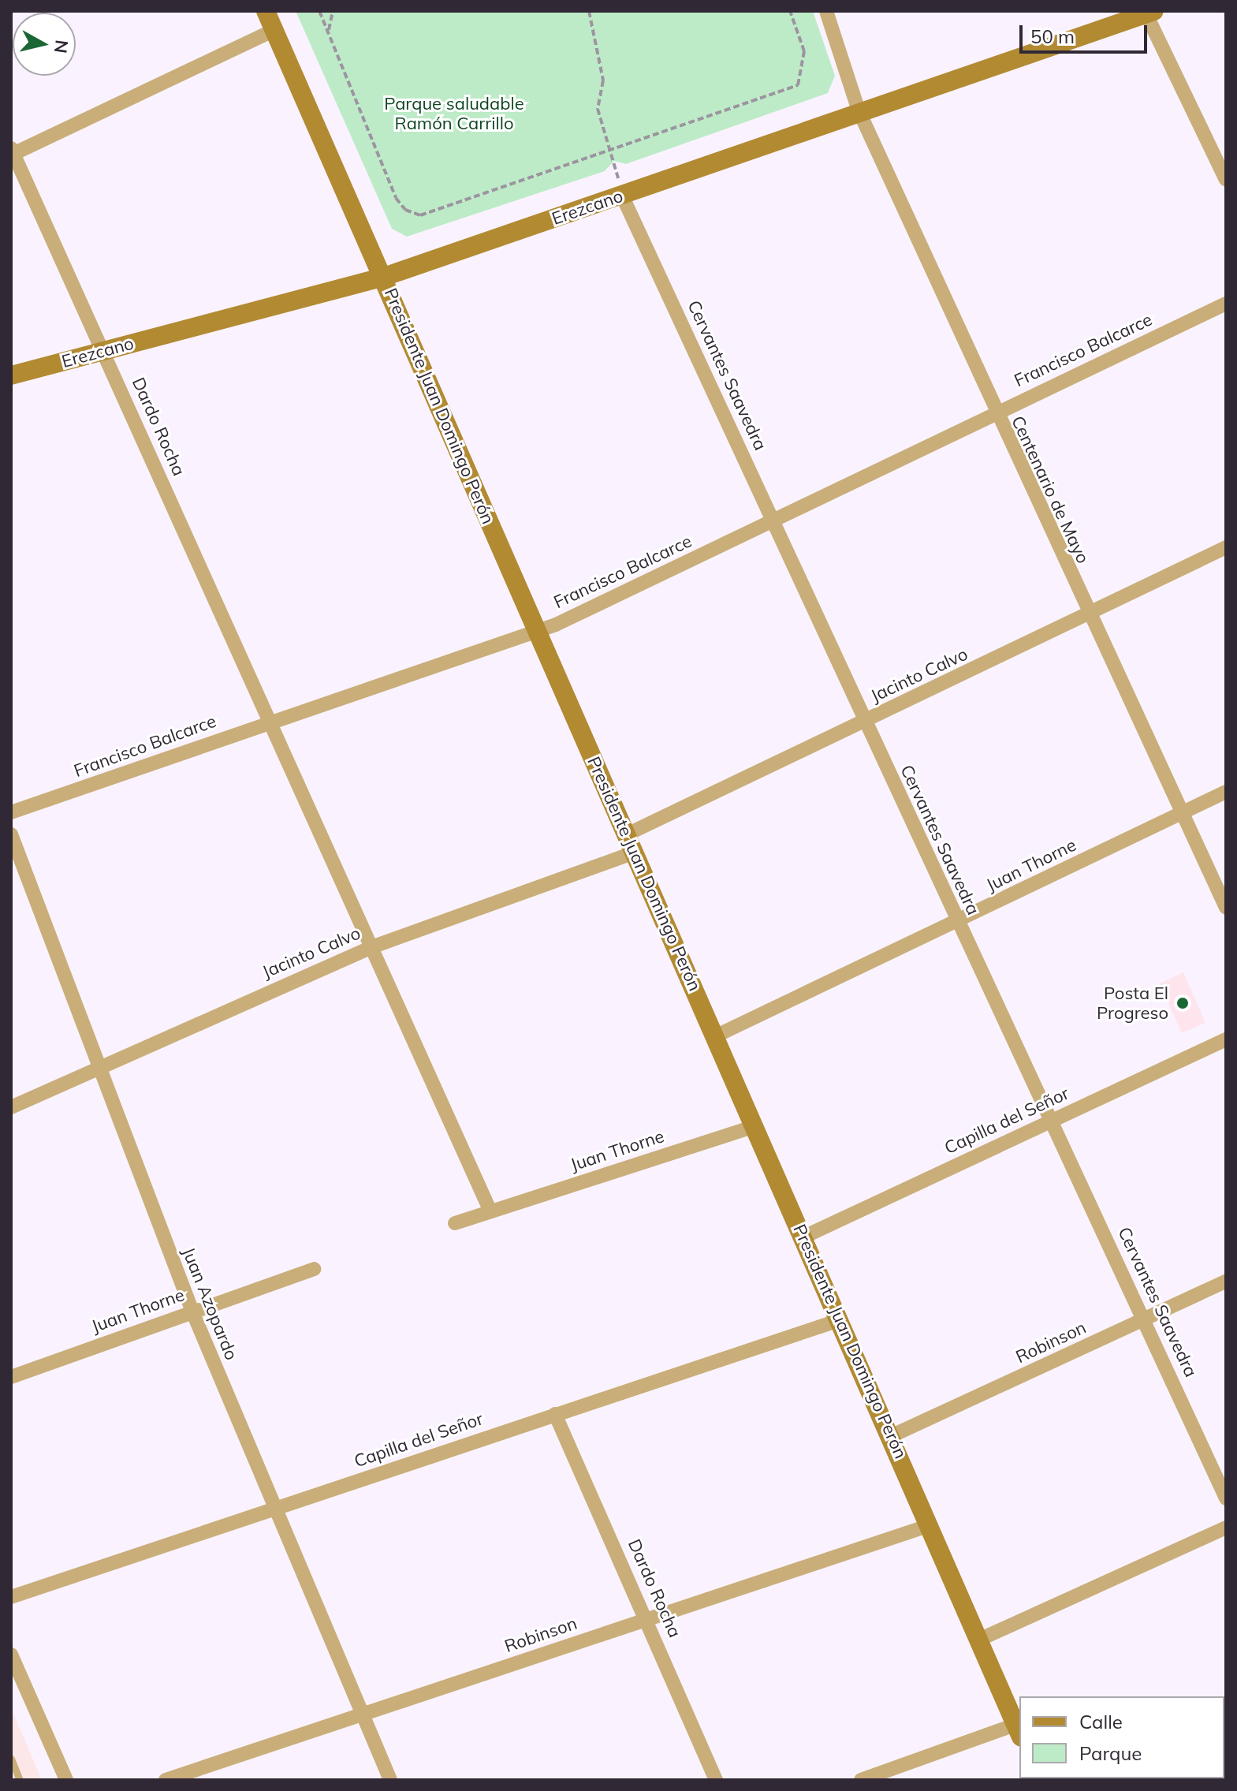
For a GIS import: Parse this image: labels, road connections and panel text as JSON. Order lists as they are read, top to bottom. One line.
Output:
{"streets":{"street":["Erezcano","Francisco Balcarce","Cervantes Saavedra","Presidente Juan Domingo Perón","Dardo Rocha","Centenario de Mayo","Jacinto Calvo","Juan Thorne","Capilla del Señor","Juan Azopardo","Robinson"]},"crossings":[["Erezcano","Cervantes Saavedra"],["Erezcano","Presidente Juan Domingo Perón"],["Erezcano","Dardo Rocha"],["Erezcano","Centenario de Mayo"],["Francisco Balcarce","Cervantes Saavedra"],["Francisco Balcarce","Presidente Juan Domingo Perón"],["Francisco Balcarce","Dardo Rocha"],["Francisco Balcarce","Centenario de Mayo"],["Cervantes Saavedra","Jacinto Calvo"],["Cervantes Saavedra","Juan Thorne"],["Cervantes Saavedra","Capilla del Señor"],["Cervantes Saavedra","Robinson"],["Presidente Juan Domingo Perón","Jacinto Calvo"],["Presidente Juan Domingo Perón","Juan Thorne"],["Presidente Juan Domingo Perón","Capilla del Señor"],["Presidente Juan Domingo Perón","Robinson"],["Dardo Rocha","Jacinto Calvo"],["Dardo Rocha","Juan Thorne"],["Dardo Rocha","Capilla del Señor"],["Dardo Rocha","Robinson"],["Centenario de Mayo","Jacinto Calvo"],["Centenario de Mayo","Juan Thorne"],["Jacinto Calvo","Juan Azopardo"],["Juan Thorne","Juan Azopardo"],["Capilla del Señor","Juan Azopardo"],["Juan Azopardo","Robinson"]],"parks":["Parque saludable Ramón Carrillo"],"places":["Posta El Progreso"],"legend":["Calle","Parque"],"scale_bar":"50 m","north":"right"}
